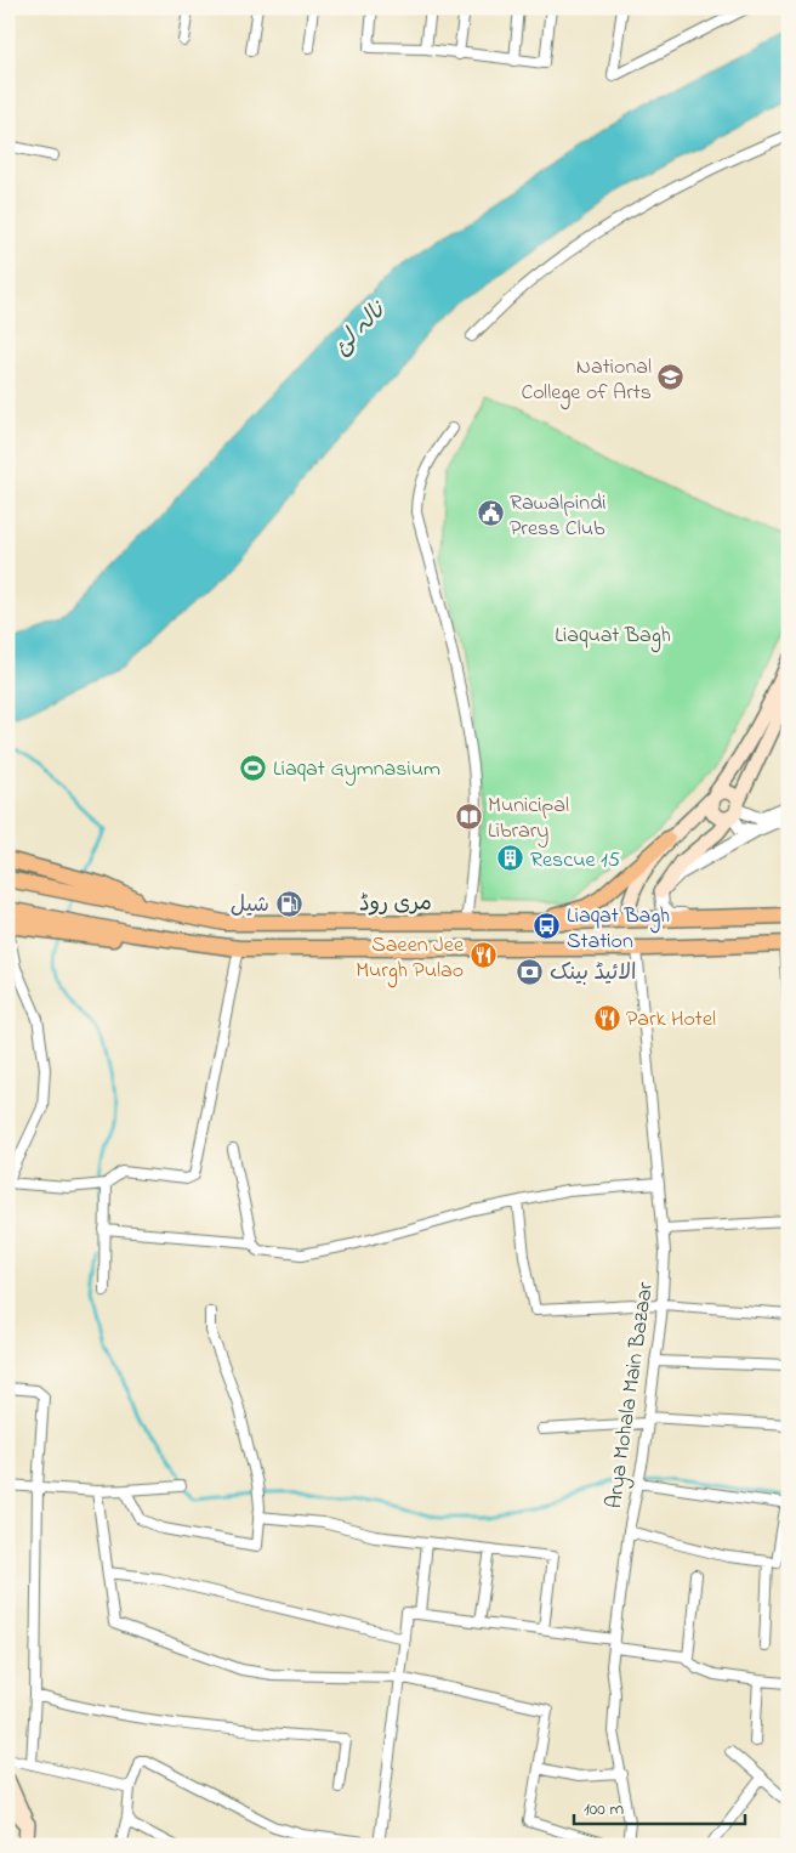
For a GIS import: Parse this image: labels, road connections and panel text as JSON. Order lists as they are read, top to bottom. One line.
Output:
{"streets":{"main road":["مری روڈ"],"street":["Arya Mohala Main Bazaar"]},"water":["نالہ لئ"],"parks":["Liaquat Bagh"],"places":{"school or university":["National College of Arts"],"public building":["Rawalpindi Press Club"],"sports":["Liaqat Gymnasium"],"library":["Municipal Library"],"building":["Rescue 15"],"fuel station":["شیل"],"bus stop":["Liaqat Bagh Station"],"restaurant":["Saeen Jee Murgh Pulao","Park Hotel"],"bank":["الائیڈ بینک"]},"scale_bar":"100 m"}
